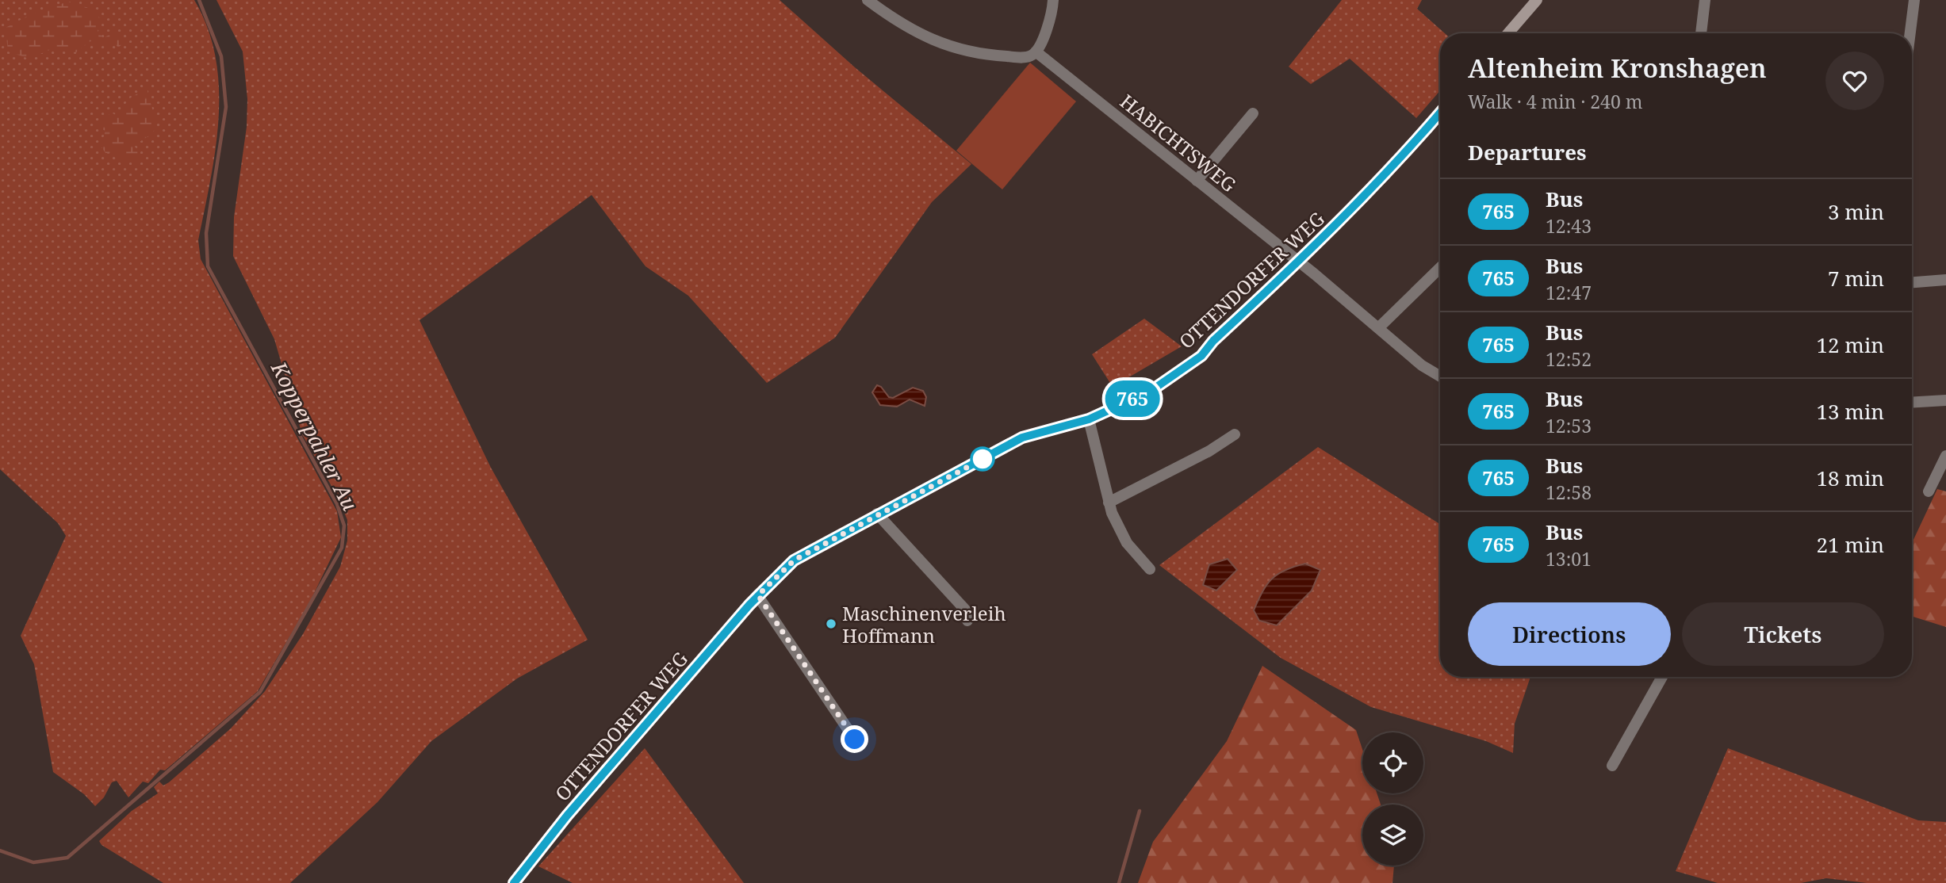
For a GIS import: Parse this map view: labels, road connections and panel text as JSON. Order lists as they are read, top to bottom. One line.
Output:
{"streets":{"main road":["OTTENDORFER WEG"],"street":["HABICHTSWEG"]},"crossings":[["HABICHTSWEG","OTTENDORFER WEG"]],"water":["Kopperpahler Au"],"places":["Maschinenverleih Hoffmann"],"lines":["bus line 765"],"page":{"on_map":"765","heading":[["Altenheim Kronshagen","Walk · 4 min · 240 m"],"Departures"],"list":[{"mark":"765","name":"Bus","note":"12:43","value":"3 min"},{"mark":"765","name":"Bus","note":"12:47","value":"7 min"},{"mark":"765","name":"Bus","note":"12:52","value":"12 min"},{"mark":"765","name":"Bus","note":"12:53","value":"13 min"},{"mark":"765","name":"Bus","note":"12:58","value":"18 min"},{"mark":"765","name":"Bus","note":"13:01","value":"21 min"}],"buttons":["Directions","Tickets"]}}
